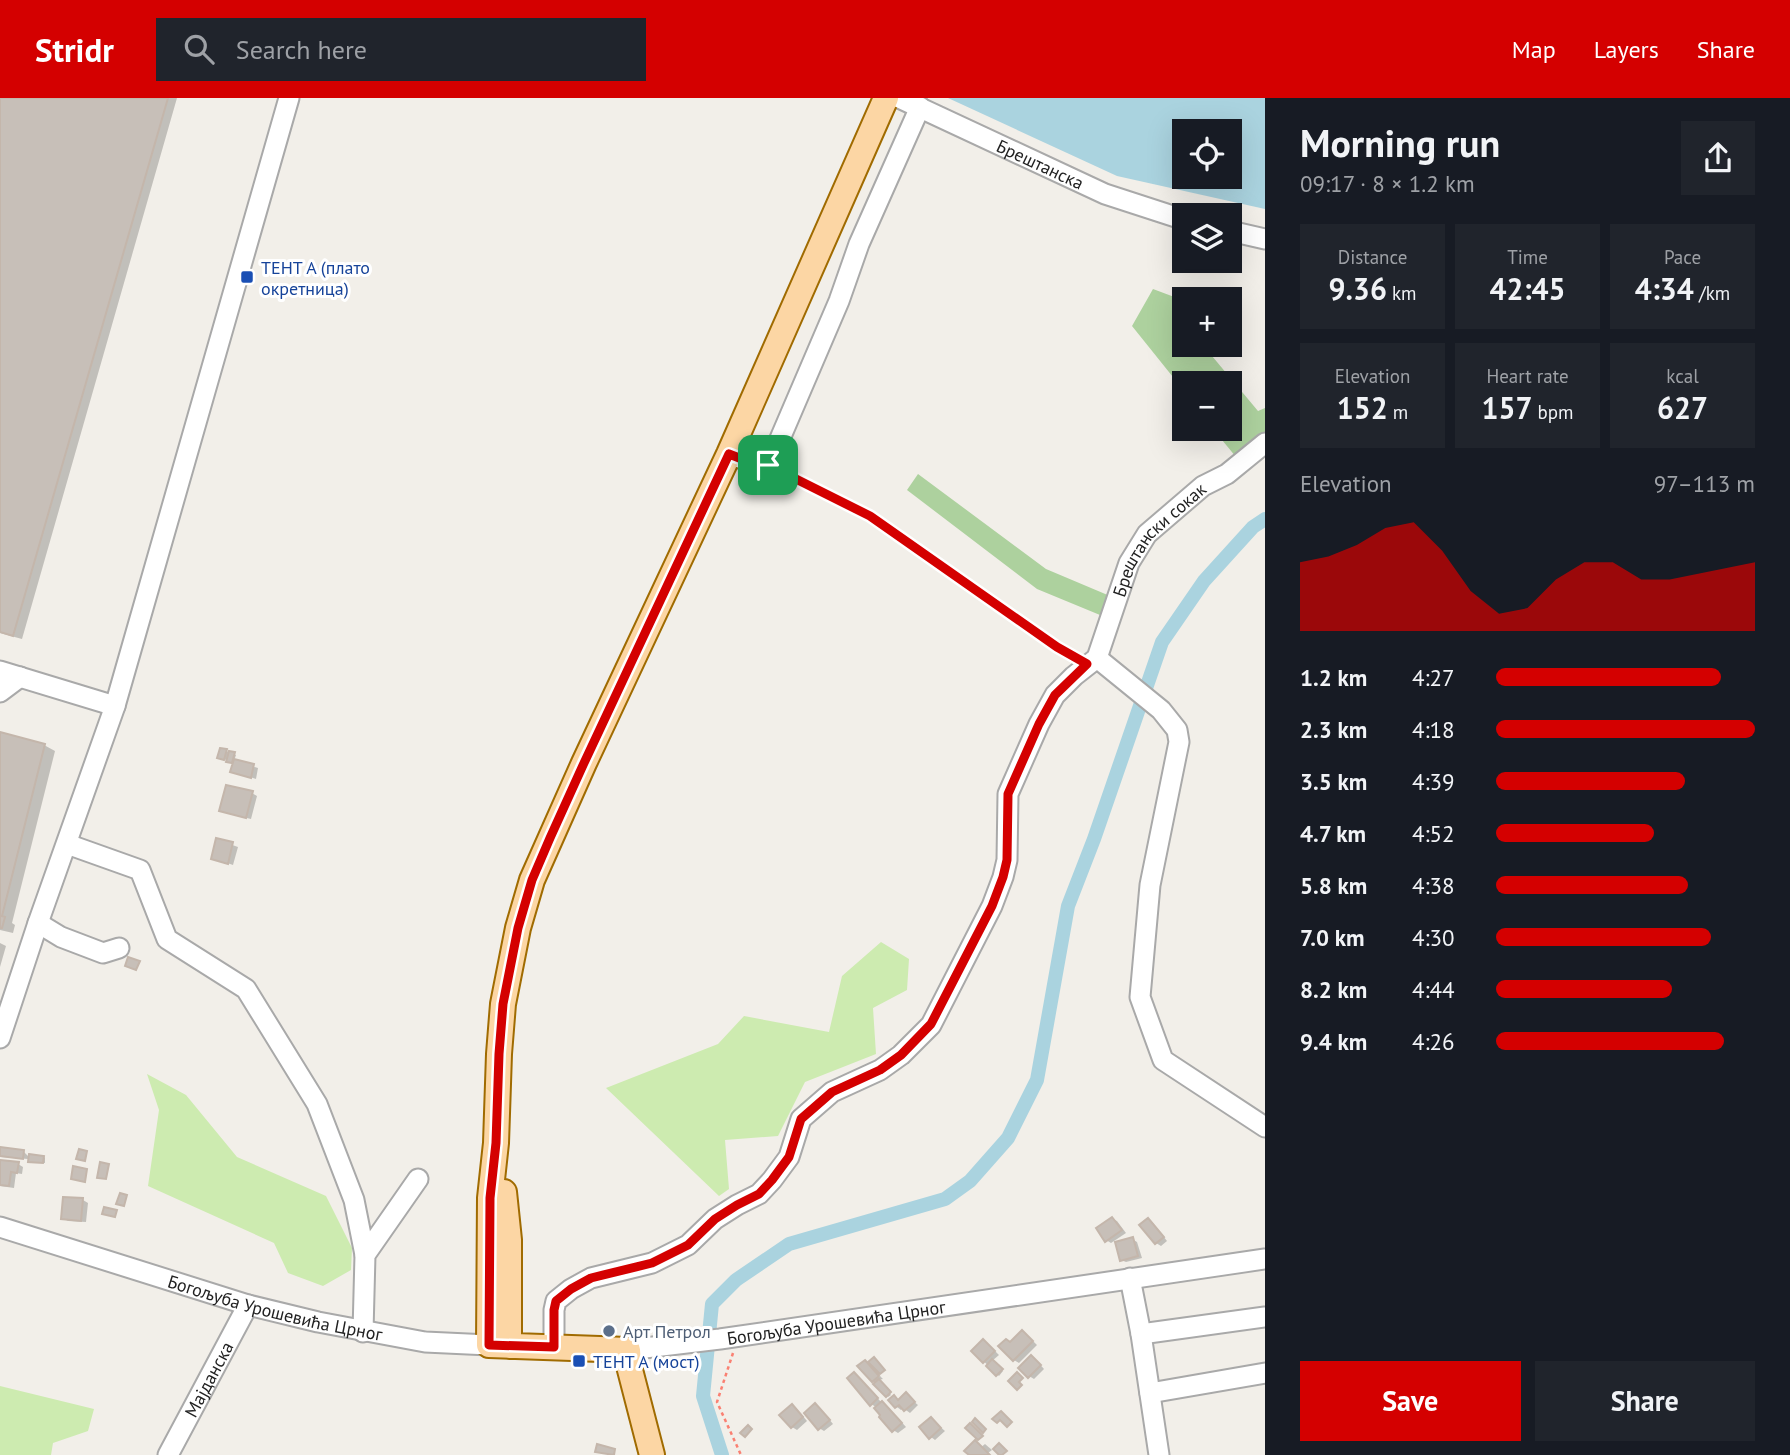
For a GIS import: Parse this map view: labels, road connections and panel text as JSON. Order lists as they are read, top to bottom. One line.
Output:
{"streets":{"main road":["Богољуба Урошевића Црног"],"street":["Брештанска","Брештански сокак","Мајданска"]},"crossings":[["Богољуба Урошевића Црног","Мајданска"]],"places":{"transit":["ТЕНТ А (плато окретница)","ТЕНТ А (мост)"],"other":["Арт Петрол"]},"page":{"header":"Stridr","search":"Search here","nav":["Map","Layers","Share"],"heading":["Morning run","09:17 · 8 × 1.2 km"],"map_buttons":["+","−"],"stats":[["Distance","9.36 km"],["Time","42:45"],["Pace","4:34 /km"],["Elevation","152 m"],["Heart rate","157 bpm"],["kcal","627"]],"chart":["Elevation","97–113 m"],"list":[{"name":"1.2 km","note":"4:27"},{"name":"2.3 km","note":"4:18"},{"name":"3.5 km","note":"4:39"},{"name":"4.7 km","note":"4:52"},{"name":"5.8 km","note":"4:38"},{"name":"7.0 km","note":"4:30"},{"name":"8.2 km","note":"4:44"},{"name":"9.4 km","note":"4:26"}],"buttons":["Save","Share"]}}
